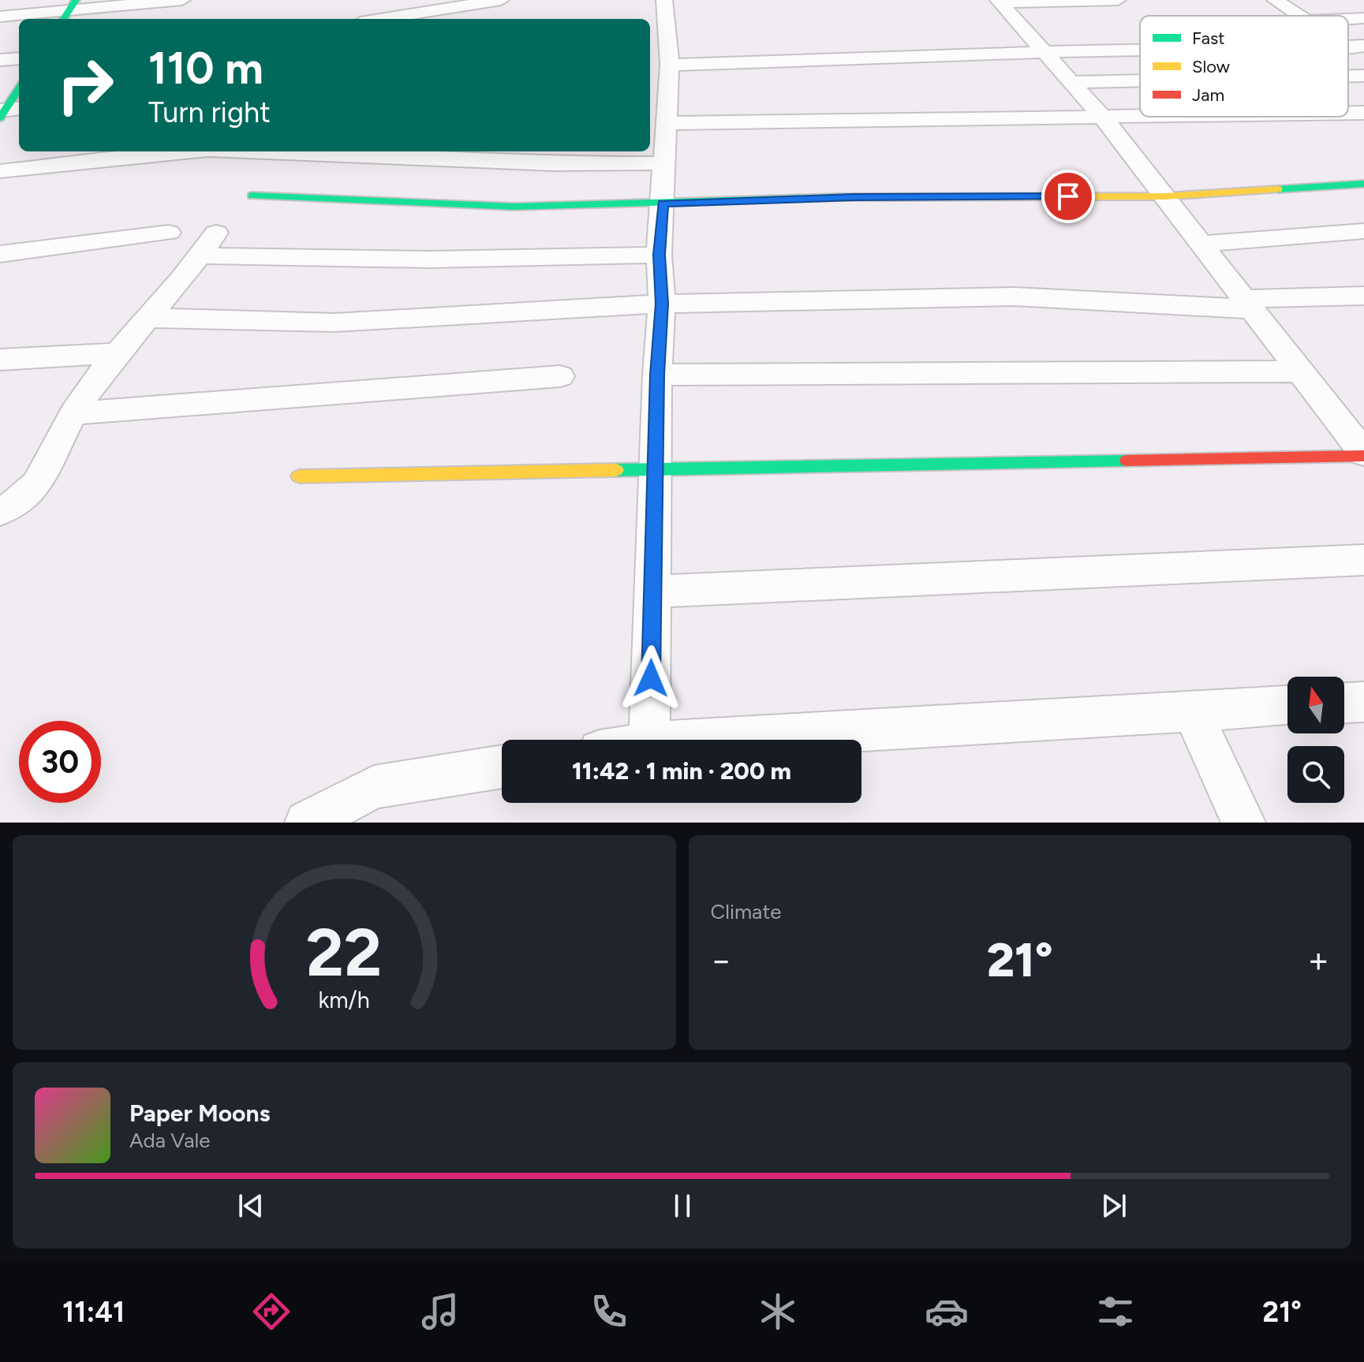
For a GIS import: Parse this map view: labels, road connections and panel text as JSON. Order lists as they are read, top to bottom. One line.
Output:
{"legend":["Fast","Slow","Jam"],"north":"top","page":{"turn":["110 m","Turn right"],"limit":"30","trip":"11:42 · 1 min · 200 m","tile":"Climate","heat":["−","21°","+"],"song":["Paper Moons","Ada Vale"],"tabs":["11:41","21°"],"gauge":["22","km/h"]}}
